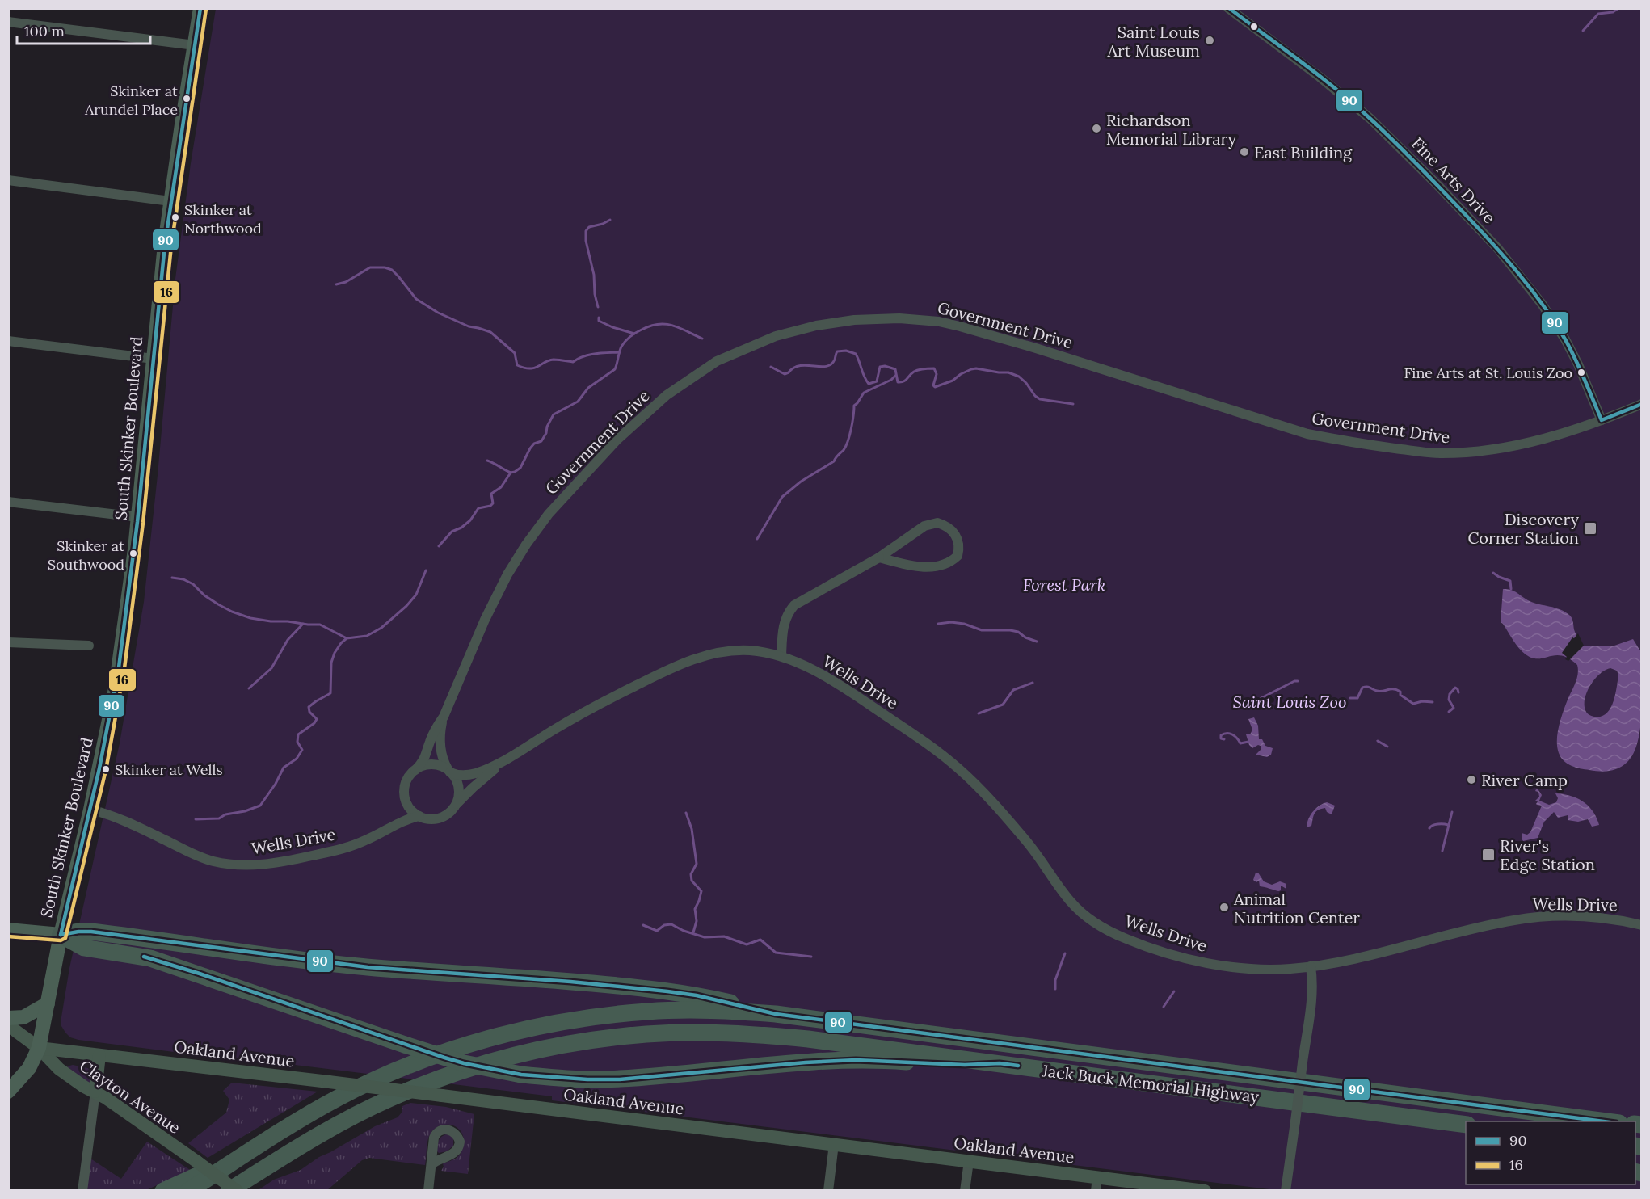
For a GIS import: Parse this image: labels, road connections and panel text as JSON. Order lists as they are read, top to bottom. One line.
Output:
{"streets":{"highway":["Jack Buck Memorial Highway"],"main road":["South Skinker Boulevard"],"street":["Fine Arts Drive","Government Drive","Wells Drive","Oakland Avenue","Clayton Avenue"]},"crossings":[["Fine Arts Drive","Government Drive"],["Government Drive","Wells Drive"],["South Skinker Boulevard","Wells Drive"],["South Skinker Boulevard","Oakland Avenue"],["South Skinker Boulevard","Clayton Avenue"],["Oakland Avenue","Clayton Avenue"]],"parks":["Forest Park","Saint Louis Zoo"],"places":{"other":["Saint Louis Art Museum","Skinker at Arundel Place","Richardson Memorial Library","East Building","Skinker at Northwood","Fine Arts at St. Louis Zoo","Skinker at Southwood","Skinker at Wells","River Camp","Animal Nutrition Center"],"transit":["Discovery Corner Station","River's Edge Station"]},"lines":["transit line 90","transit line 16"],"legend":["90","16"],"scale_bar":"100 m"}
